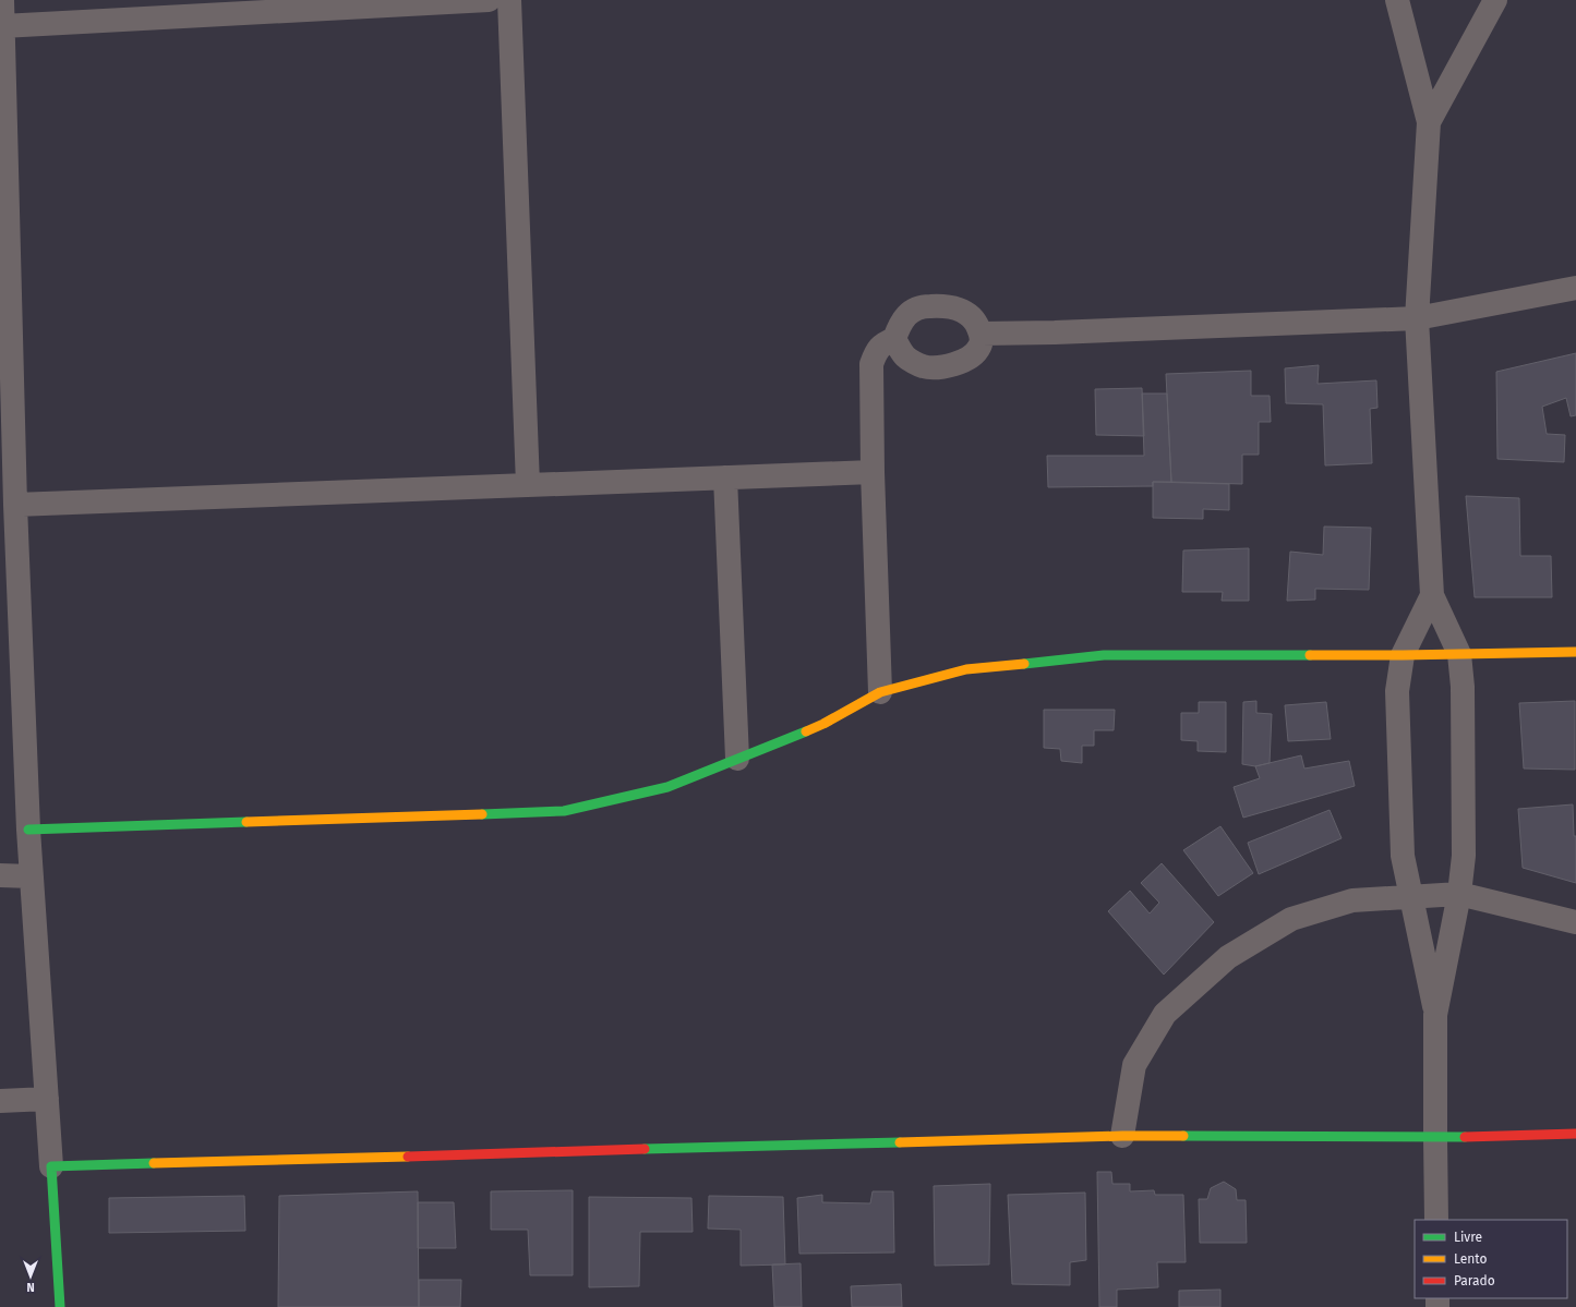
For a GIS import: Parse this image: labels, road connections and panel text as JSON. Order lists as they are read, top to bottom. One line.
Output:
{"legend":["Livre","Lento","Parado"],"north":"bottom"}
